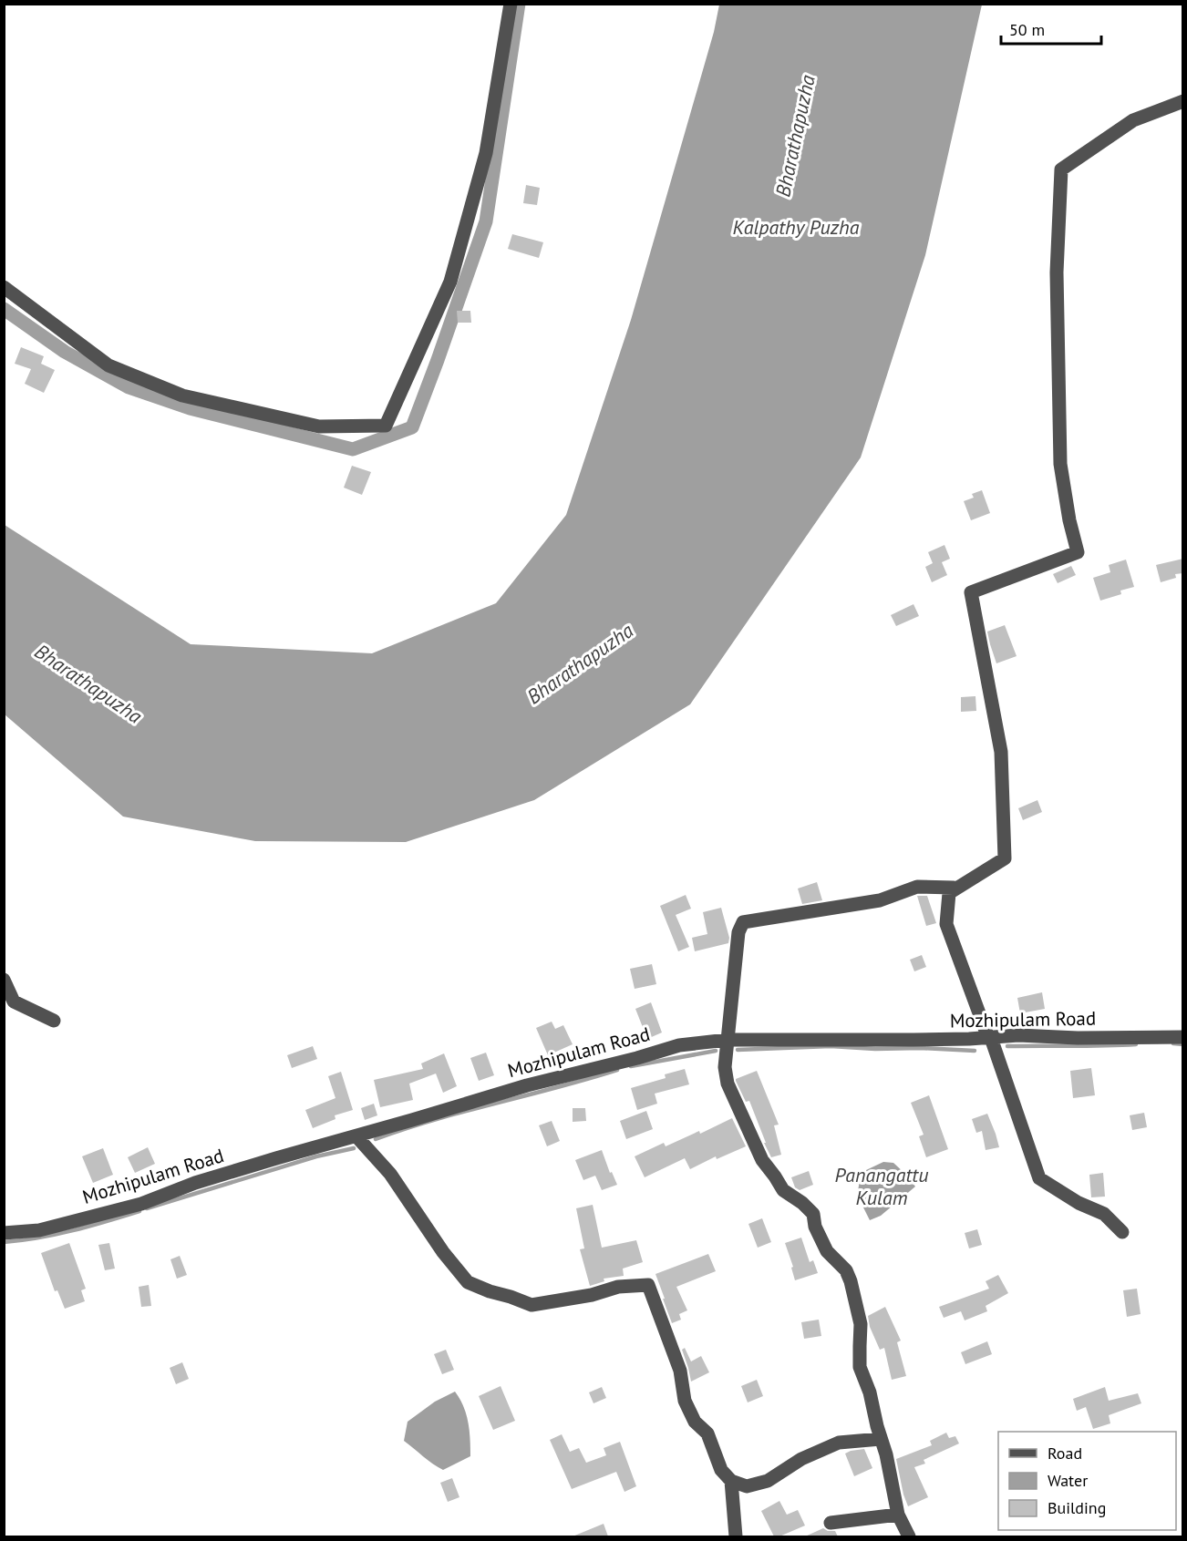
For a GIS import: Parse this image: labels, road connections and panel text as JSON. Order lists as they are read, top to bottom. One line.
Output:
{"streets":{"street":["Mozhipulam Road"]},"water":["Bharathapuzha","Kalpathy Puzha","Panangattu Kulam"],"legend":["Road","Water","Building"],"scale_bar":"50 m"}
